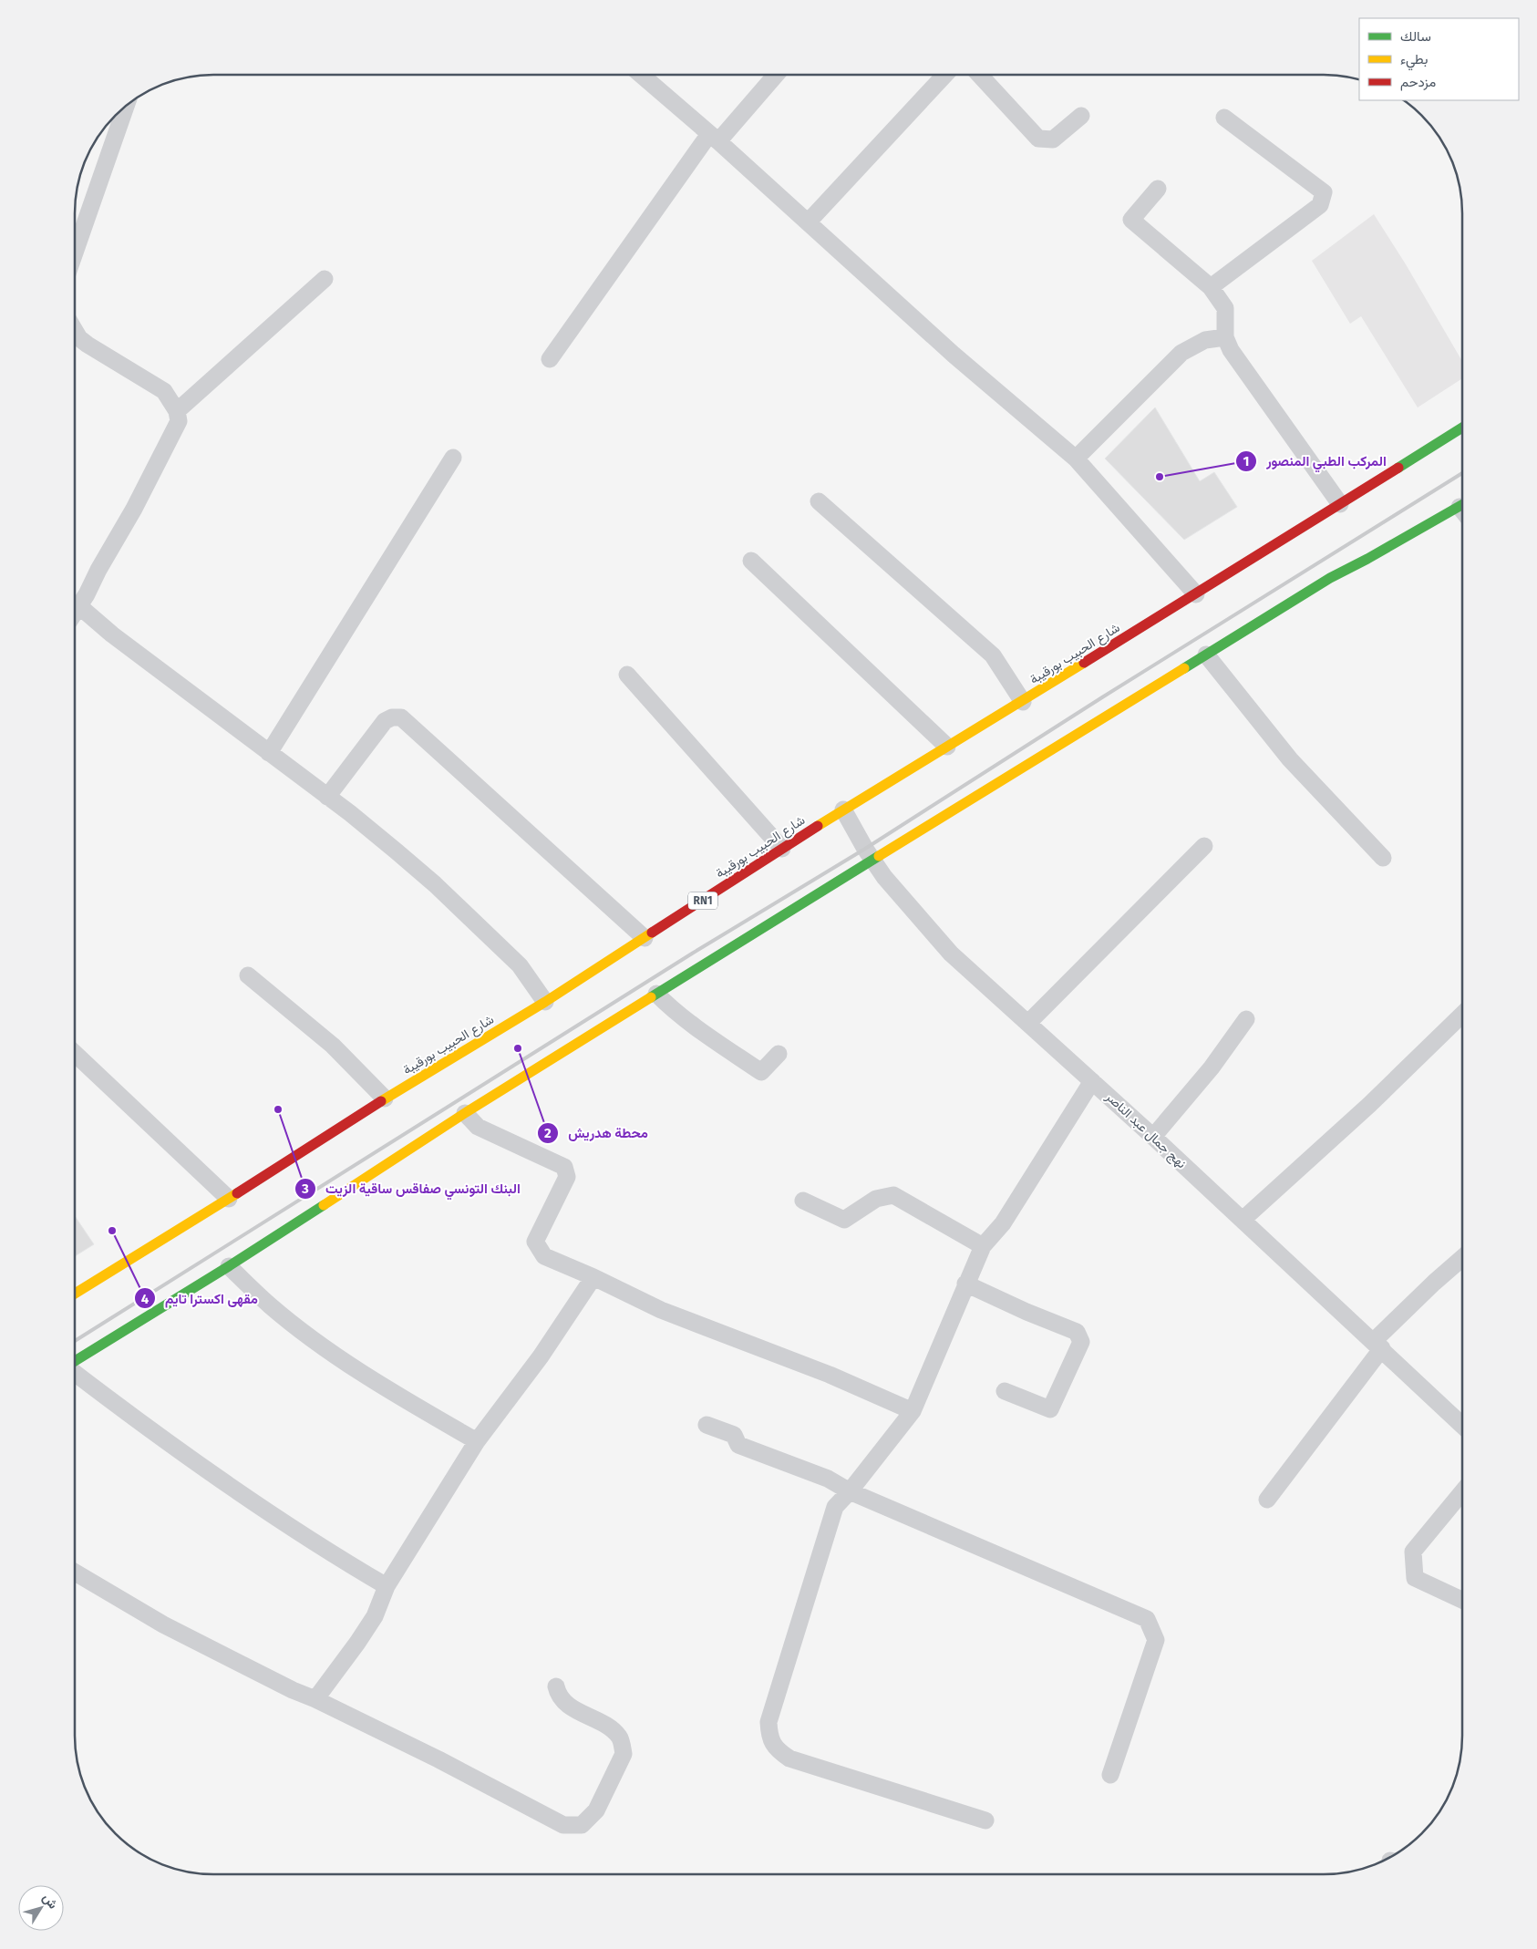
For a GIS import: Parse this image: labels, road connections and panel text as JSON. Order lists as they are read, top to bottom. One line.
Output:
{"streets":{"main road":["شارع الحبيب بورقيبة","RN1"],"street":["نهج جمال عبد الناصر"]},"crossings":[["شارع الحبيب بورقيبة","نهج جمال عبد الناصر"]],"places":["المركب الطبي المنصور","محطة هدريش","البنك التونسي صفاقس ساقية الزيت","مقهى اكسترا تايم"],"legend":["سالك","بطيء","مزدحم"],"north":"top right"}
